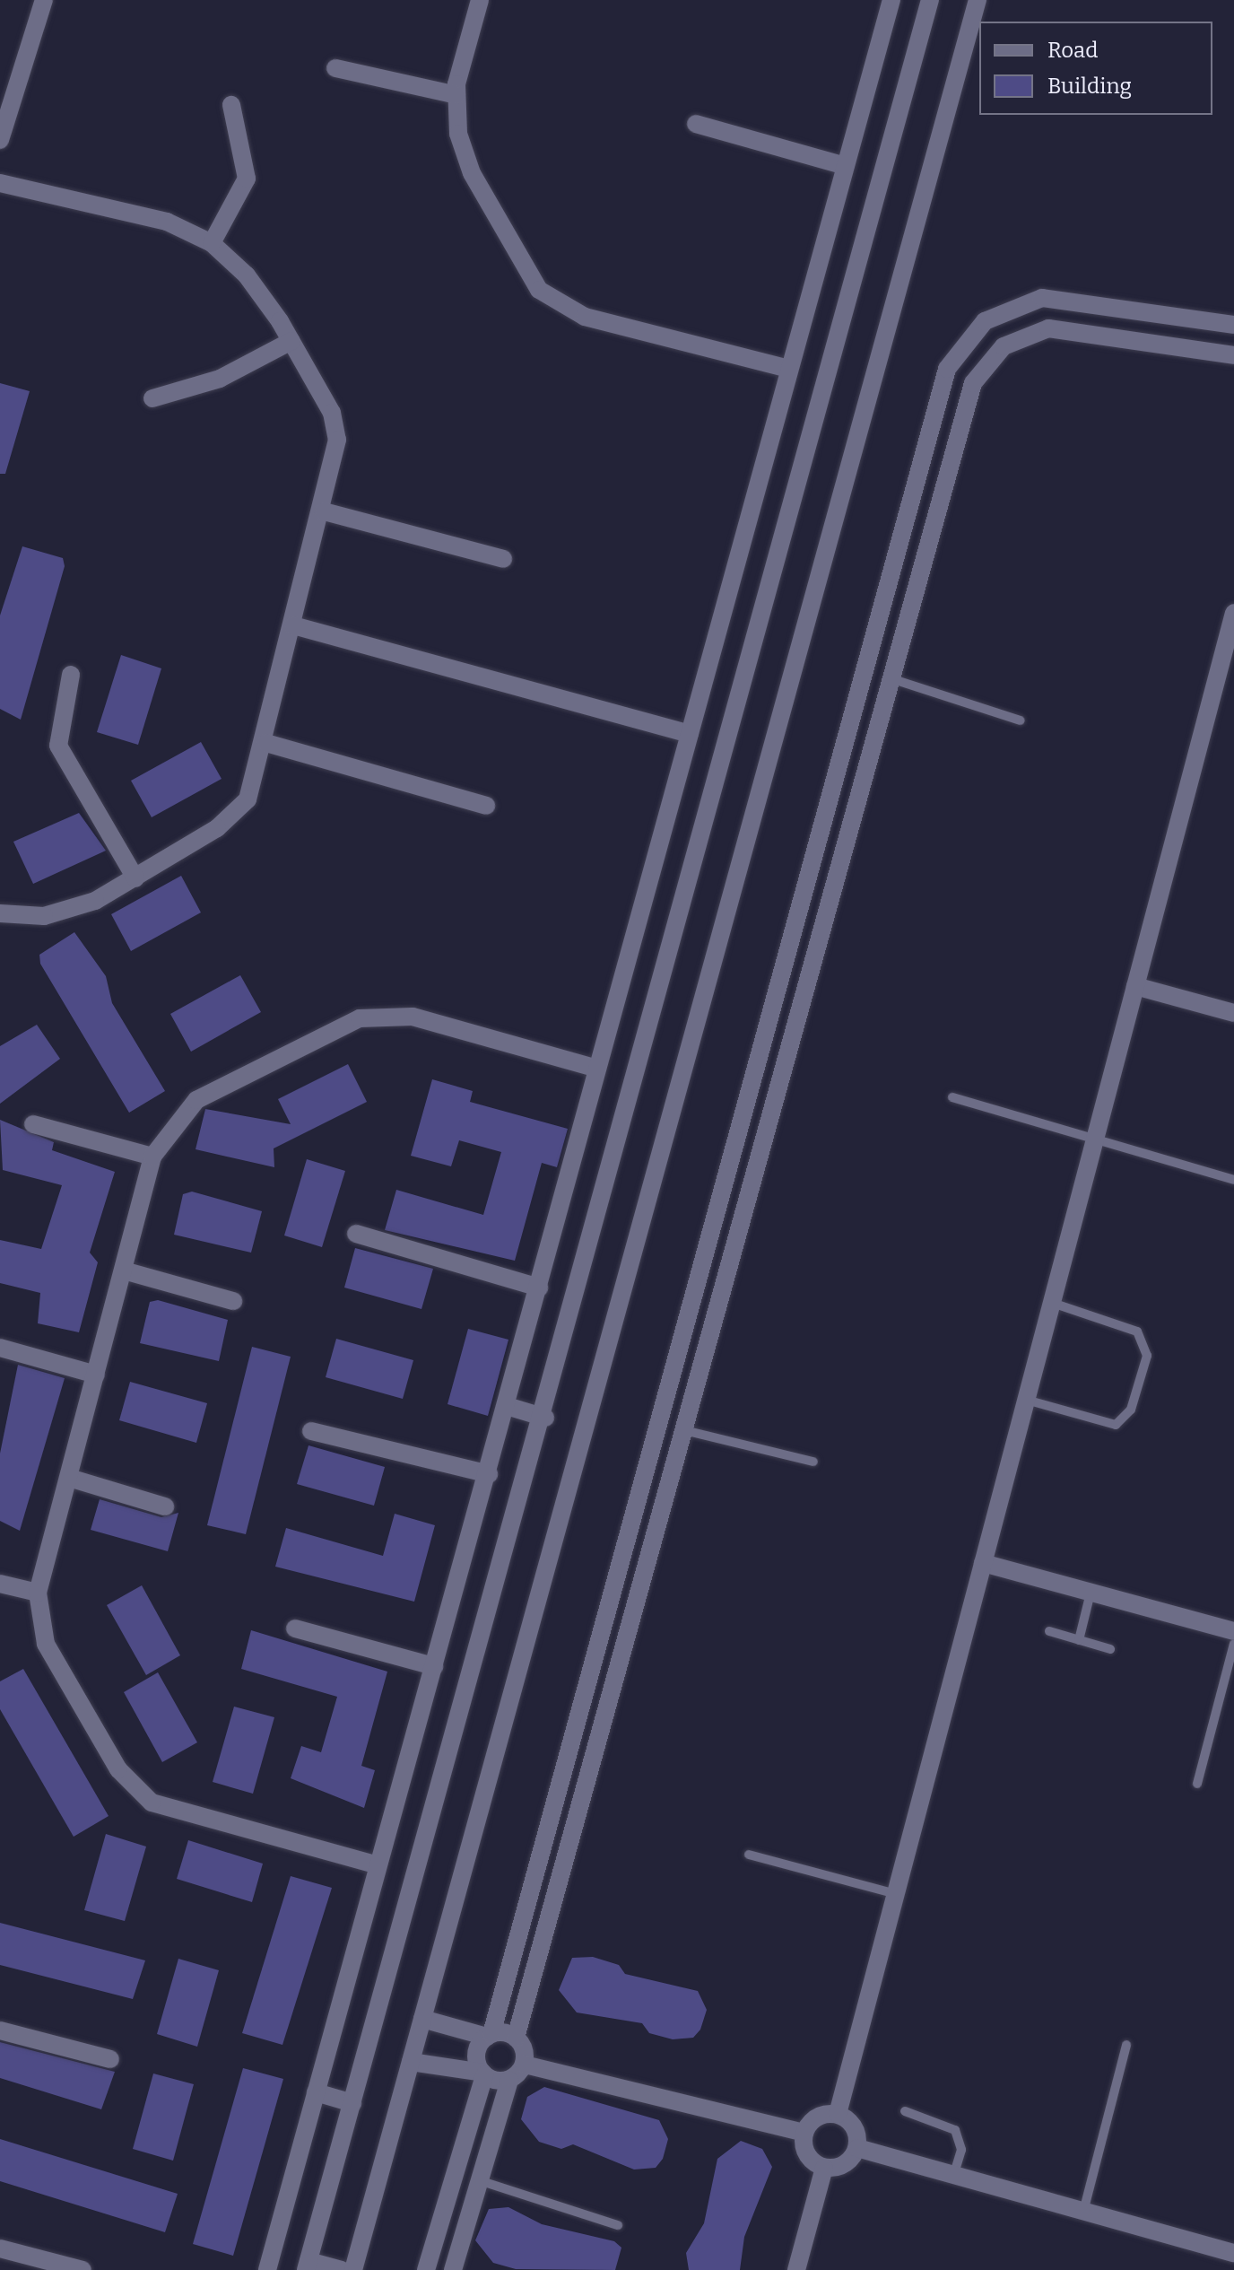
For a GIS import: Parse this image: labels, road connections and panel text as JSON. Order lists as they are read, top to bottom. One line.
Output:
{"legend":["Road","Building"]}
